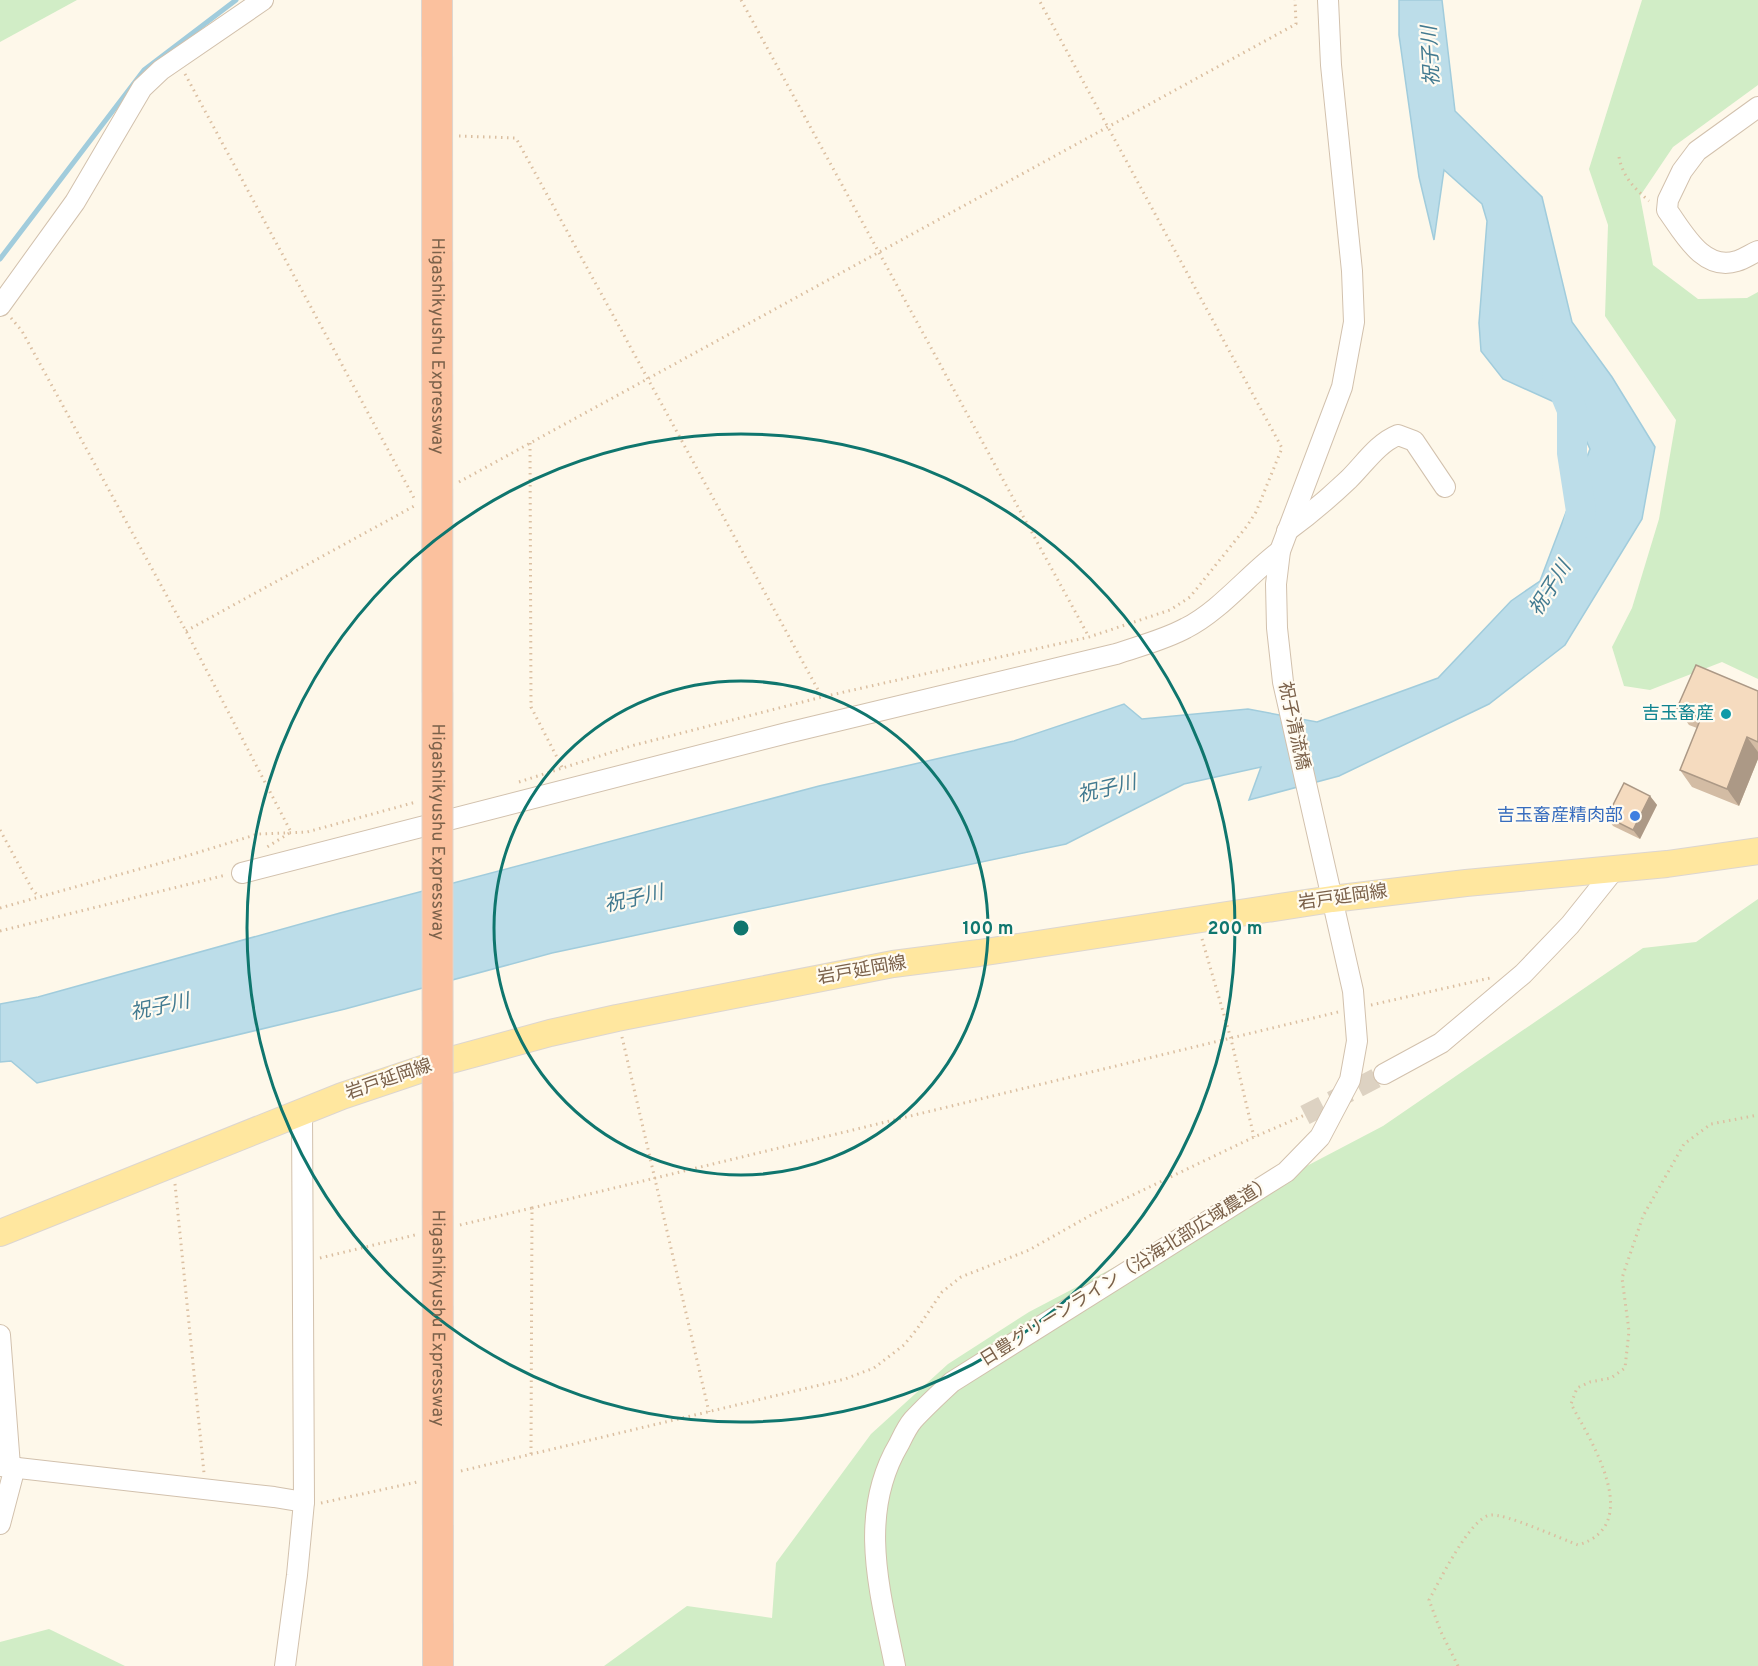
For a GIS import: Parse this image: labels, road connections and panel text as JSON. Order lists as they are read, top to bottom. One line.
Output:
{"streets":{"highway":["Higashikyushu Expressway"],"main road":["岩戸延岡線"],"street":["祝子清流橋","日豊グリーンライン（沿海北部広域農道）"]},"crossings":[["祝子清流橋","日豊グリーンライン（沿海北部広域農道）"],["岩戸延岡線","日豊グリーンライン（沿海北部広域農道）"]],"water":["祝子川"],"places":["吉玉畜産","吉玉畜産精肉部"],"rings":["100 m","200 m"]}
